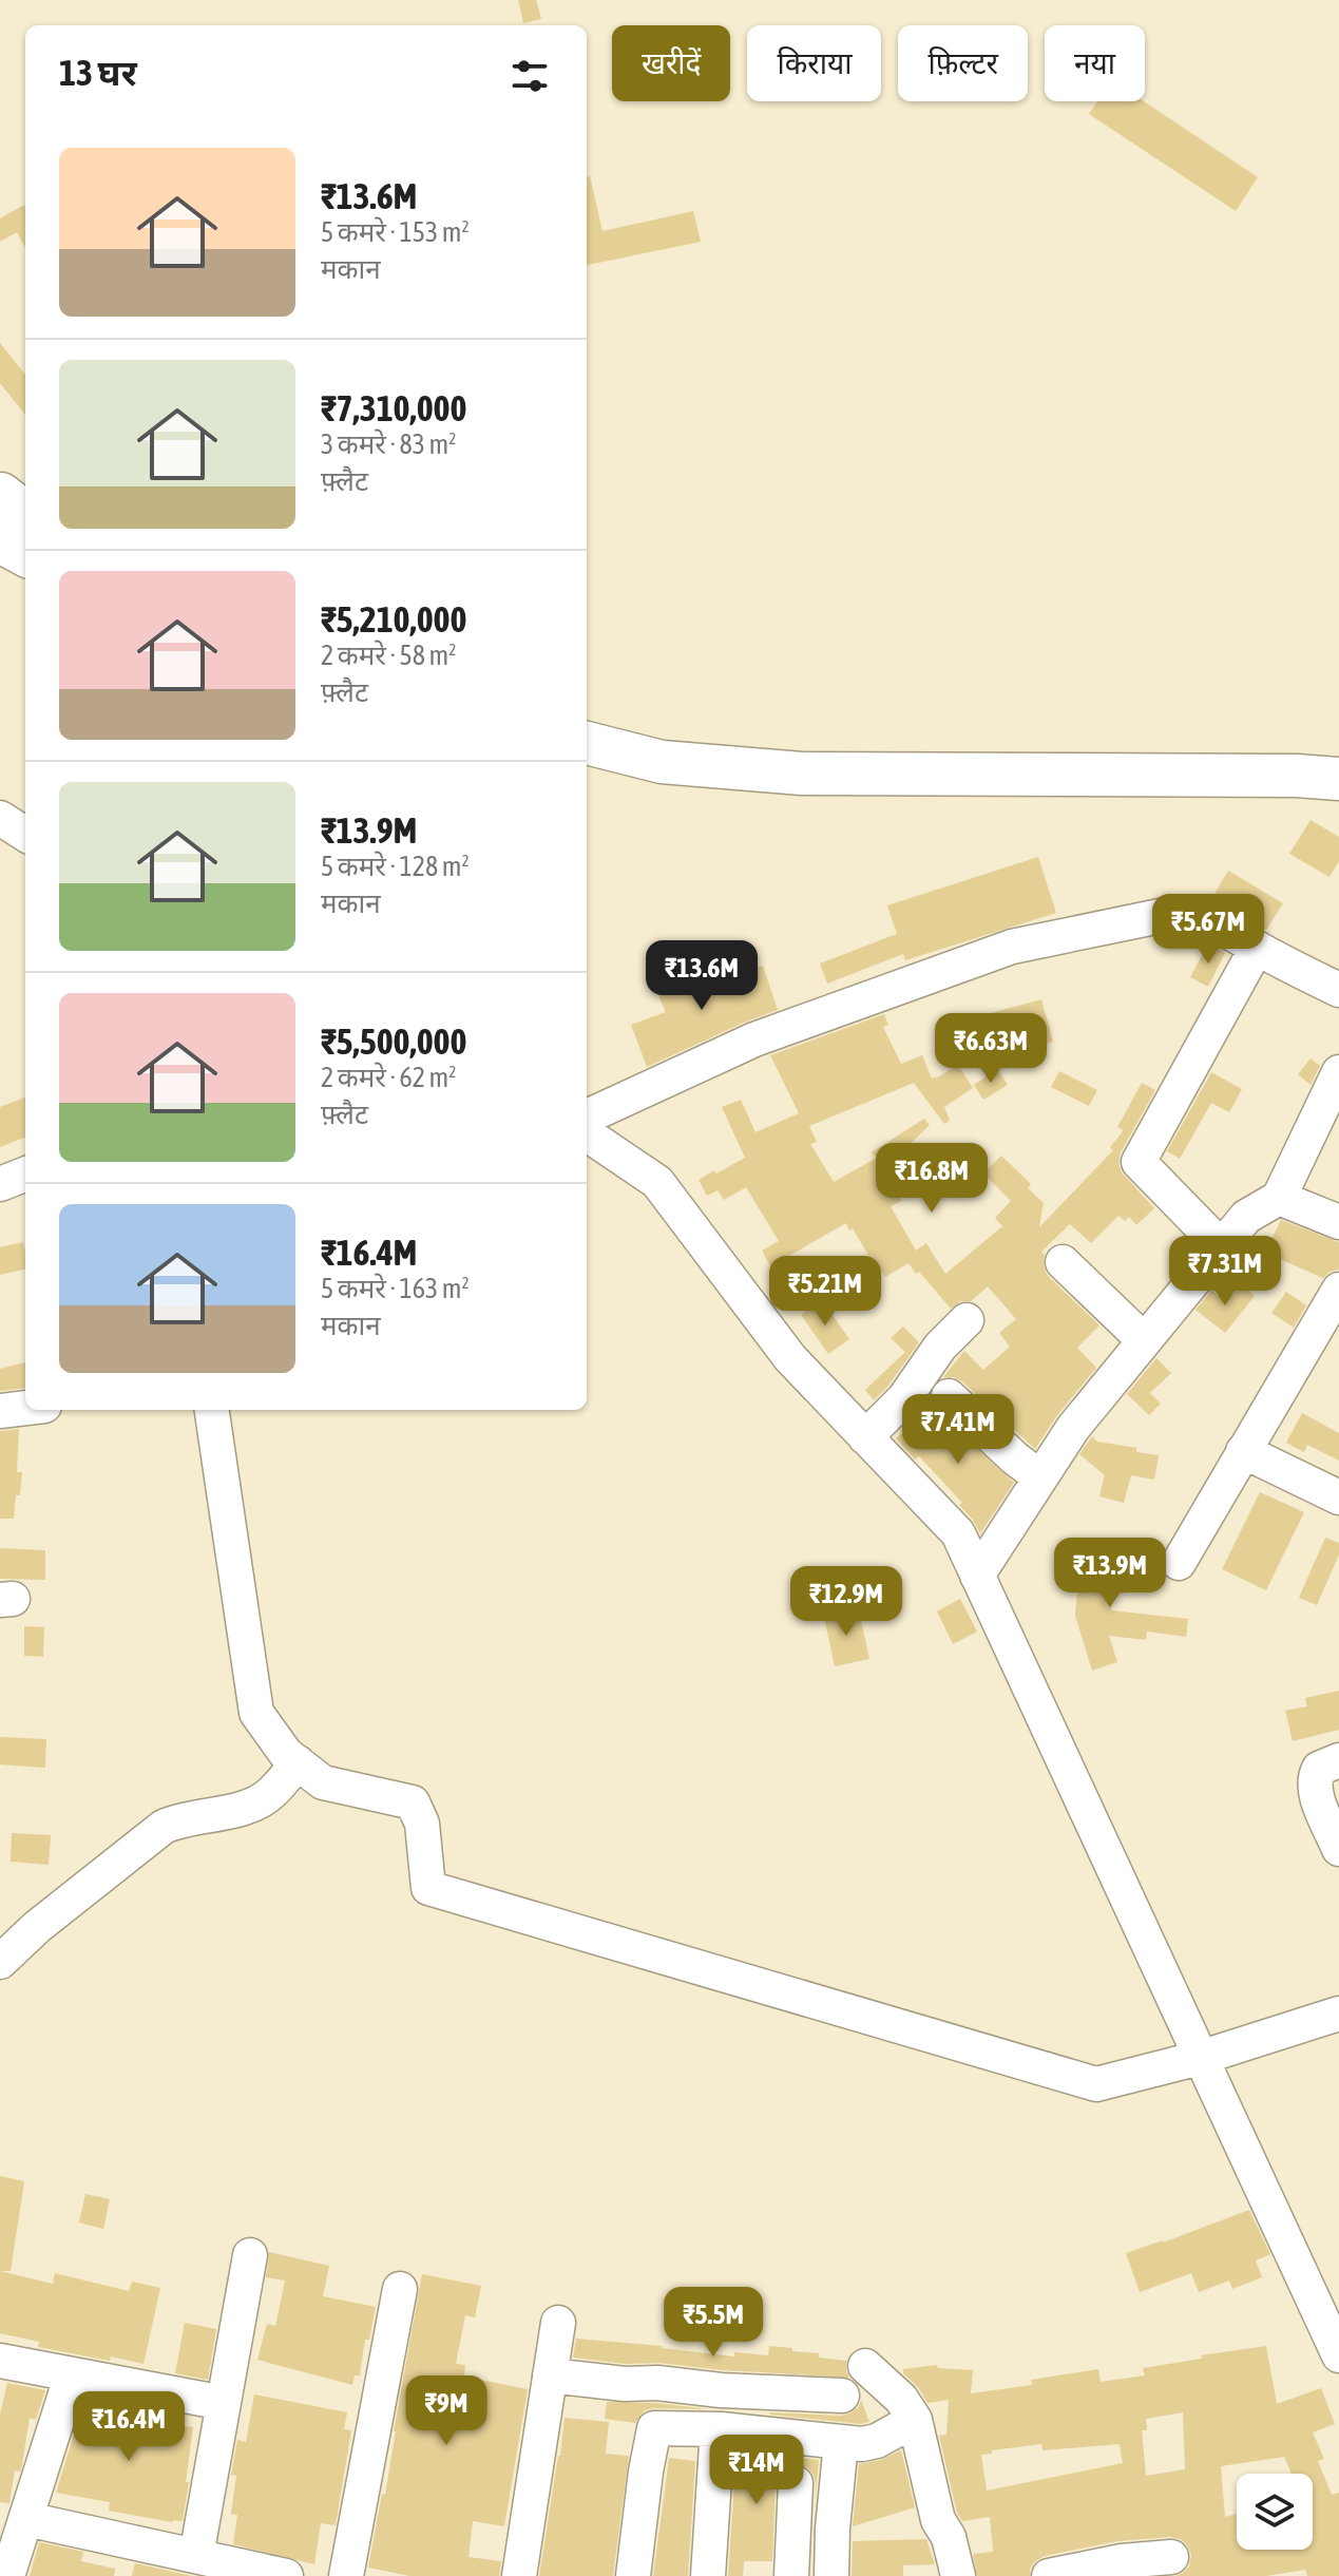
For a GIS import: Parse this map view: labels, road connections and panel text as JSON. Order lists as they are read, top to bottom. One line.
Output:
{"page":{"chip":["खरीदें","किराया","फ़िल्टर","नया"],"heading":"13 घर","list":[{"name":"₹13.6M","note":"5 कमरे · 153 m² · मकान"},{"name":"₹7,310,000","note":"3 कमरे · 83 m² · फ़्लैट"},{"name":"₹5,210,000","note":"2 कमरे · 58 m² · फ़्लैट"},{"name":"₹13.9M","note":"5 कमरे · 128 m² · मकान"},{"name":"₹5,500,000","note":"2 कमरे · 62 m² · फ़्लैट"},{"name":"₹16.4M","note":"5 कमरे · 163 m² · मकान"}],"price":["₹5.67M","₹13.6M","₹6.63M","₹16.8M","₹7.31M","₹5.21M","₹7.41M","₹13.9M","₹12.9M","₹5.5M","₹9M","₹16.4M","₹14M"]}}
